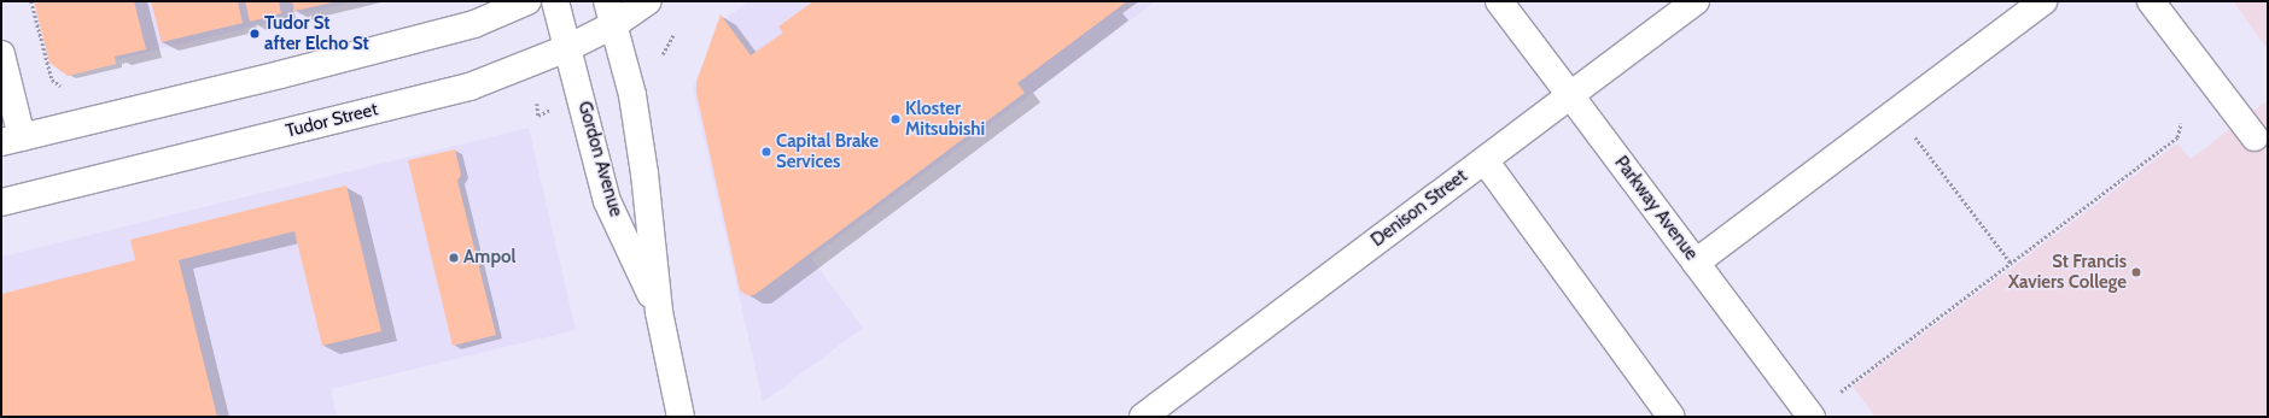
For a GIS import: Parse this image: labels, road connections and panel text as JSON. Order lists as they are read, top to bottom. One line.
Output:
{"streets":{"main road":["Tudor Street","Gordon Avenue","Denison Street","Parkway Avenue"]},"crossings":[["Tudor Street","Gordon Avenue"],["Denison Street","Parkway Avenue"]],"places":["Tudor St after Elcho St","Kloster Mitsubishi","Capital Brake Services","Ampol","St Francis Xaviers College"]}
